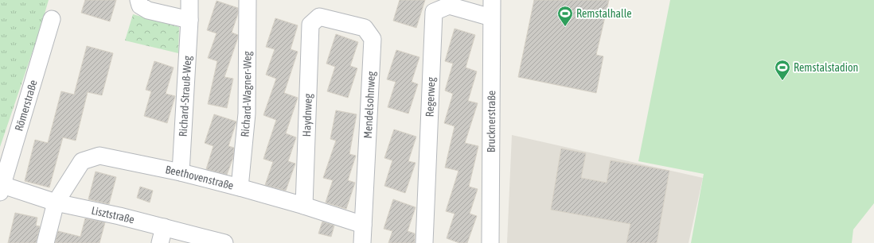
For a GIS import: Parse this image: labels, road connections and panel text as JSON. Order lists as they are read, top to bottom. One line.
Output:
{"streets":{"street":["Richard-Wagner-Weg","Richard-Strauß-Weg","Regerweg","Mendelsohnweg","Römerstraße","Haydnweg","Brucknerstraße","Beethovenstraße","Lisztstraße"]},"crossings":[["Richard-Wagner-Weg","Beethovenstraße"],["Richard-Strauß-Weg","Beethovenstraße"],["Regerweg","Brucknerstraße"],["Mendelsohnweg","Haydnweg"],["Mendelsohnweg","Beethovenstraße"],["Römerstraße","Lisztstraße"],["Haydnweg","Beethovenstraße"],["Beethovenstraße","Lisztstraße"]],"places":{"sports":["Remstalhalle","Remstalstadion"]}}
